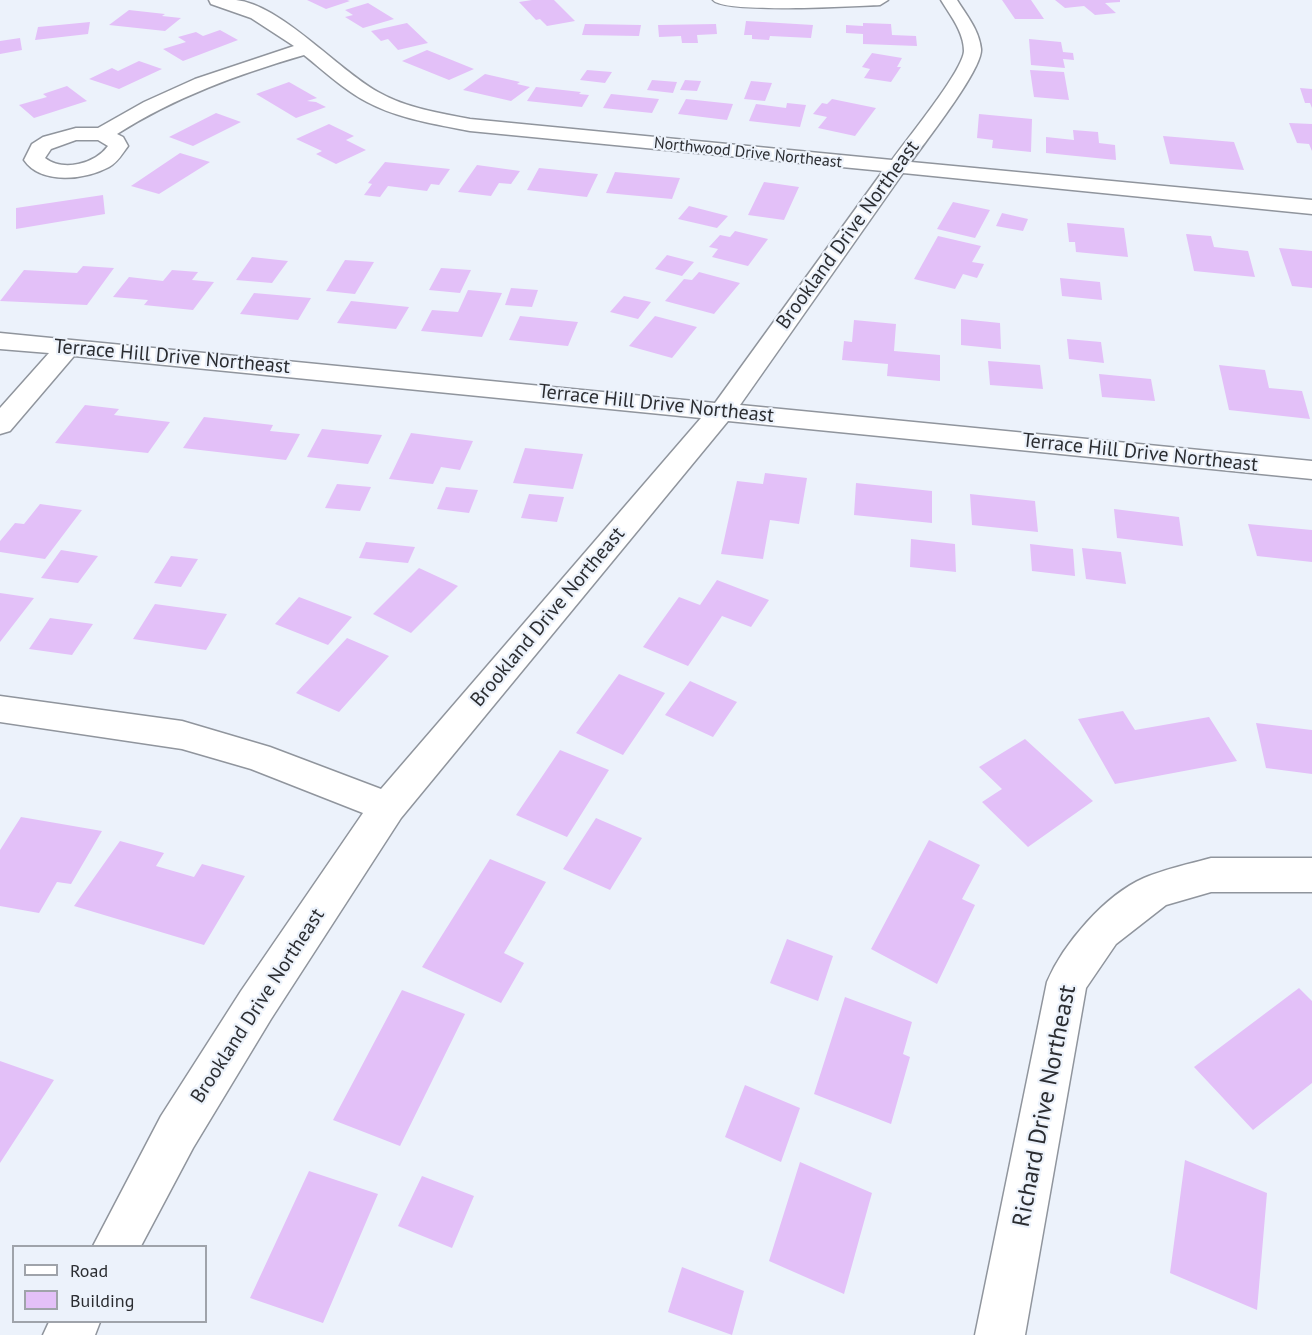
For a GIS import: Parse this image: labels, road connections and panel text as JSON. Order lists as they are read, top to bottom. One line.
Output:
{"streets":{"street":["Northwood Drive Northeast","Brookland Drive Northeast","Terrace Hill Drive Northeast","Richard Drive Northeast"]},"crossings":[["Northwood Drive Northeast","Brookland Drive Northeast"],["Brookland Drive Northeast","Terrace Hill Drive Northeast"]],"legend":["Road","Building"]}
